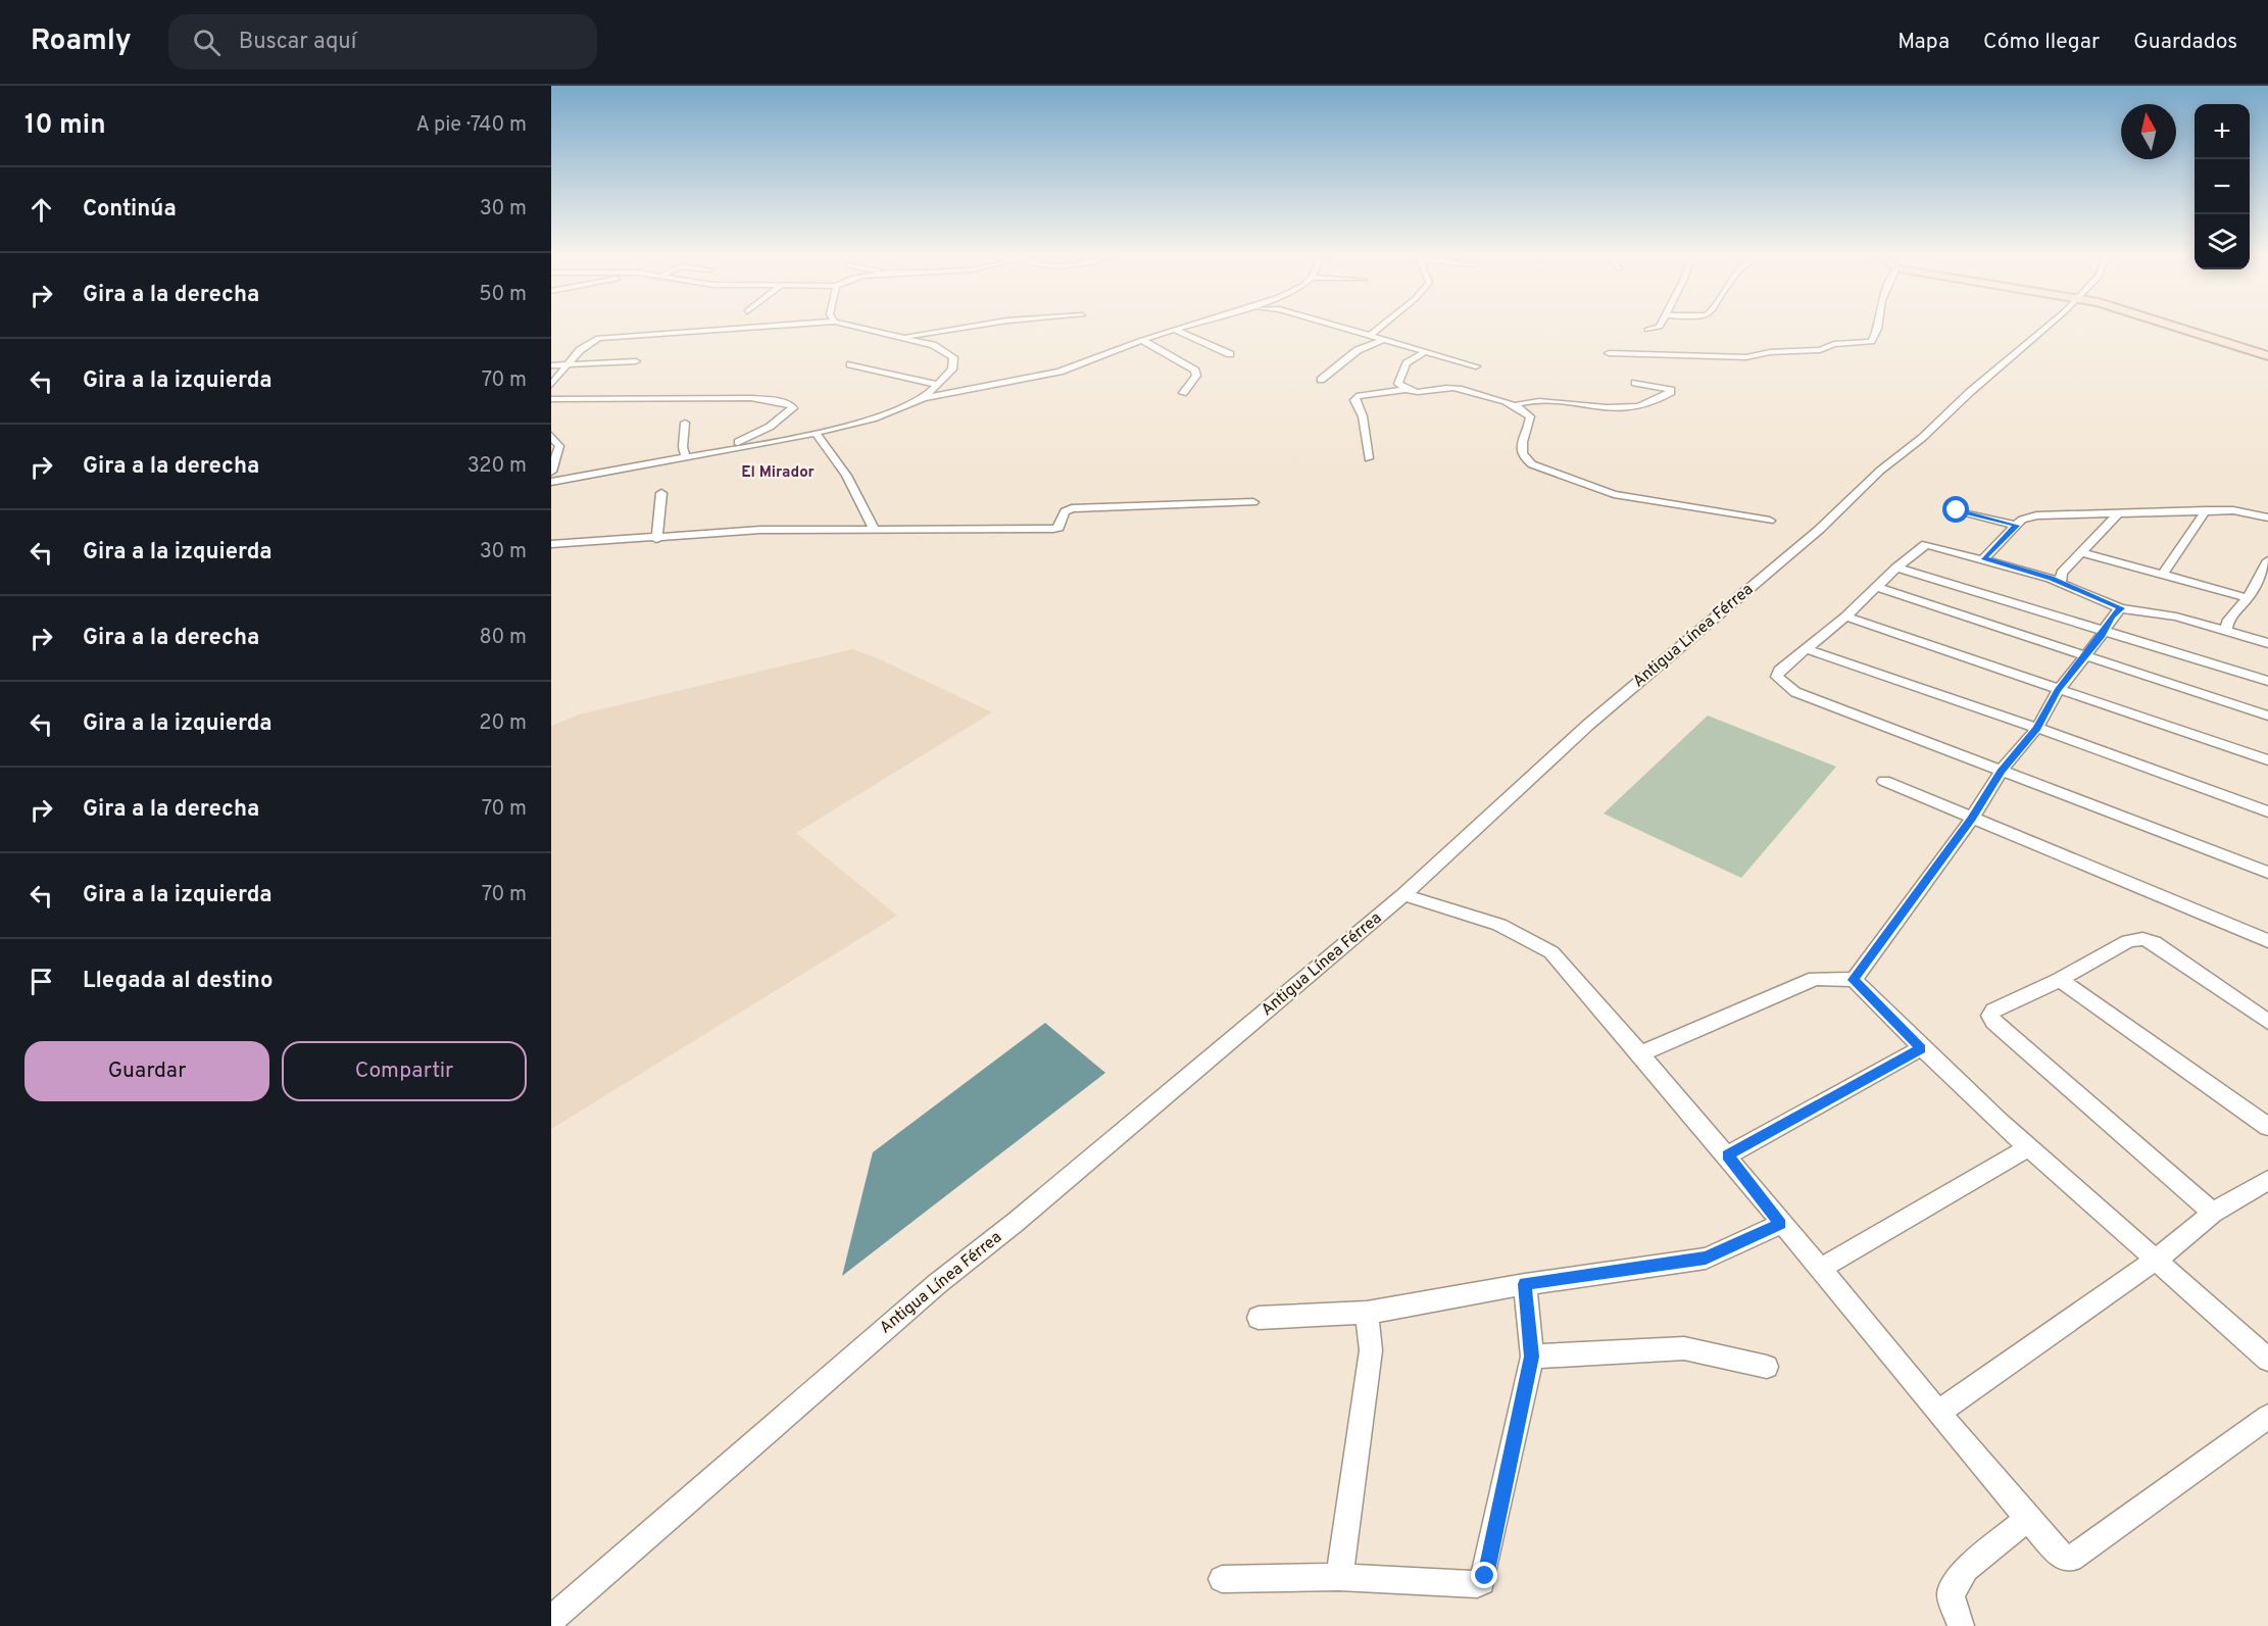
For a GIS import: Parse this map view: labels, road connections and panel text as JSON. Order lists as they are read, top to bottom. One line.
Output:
{"streets":{"street":["Antigua Línea Férrea"]},"districts":["El Mirador"],"north":"top","page":{"header":"Roamly","search":"Buscar aquí","nav":["Mapa","Cómo llegar","Guardados"],"heading":["10 min","A pie · 740 m"],"map_buttons":["+","−"],"list":[["Continúa","30 m"],["Gira a la derecha","50 m"],["Gira a la izquierda","70 m"],["Gira a la derecha","320 m"],["Gira a la izquierda","30 m"],["Gira a la derecha","80 m"],["Gira a la izquierda","20 m"],["Gira a la derecha","70 m"],["Gira a la izquierda","70 m"],"Llegada al destino"],"buttons":["Guardar","Compartir"]}}
